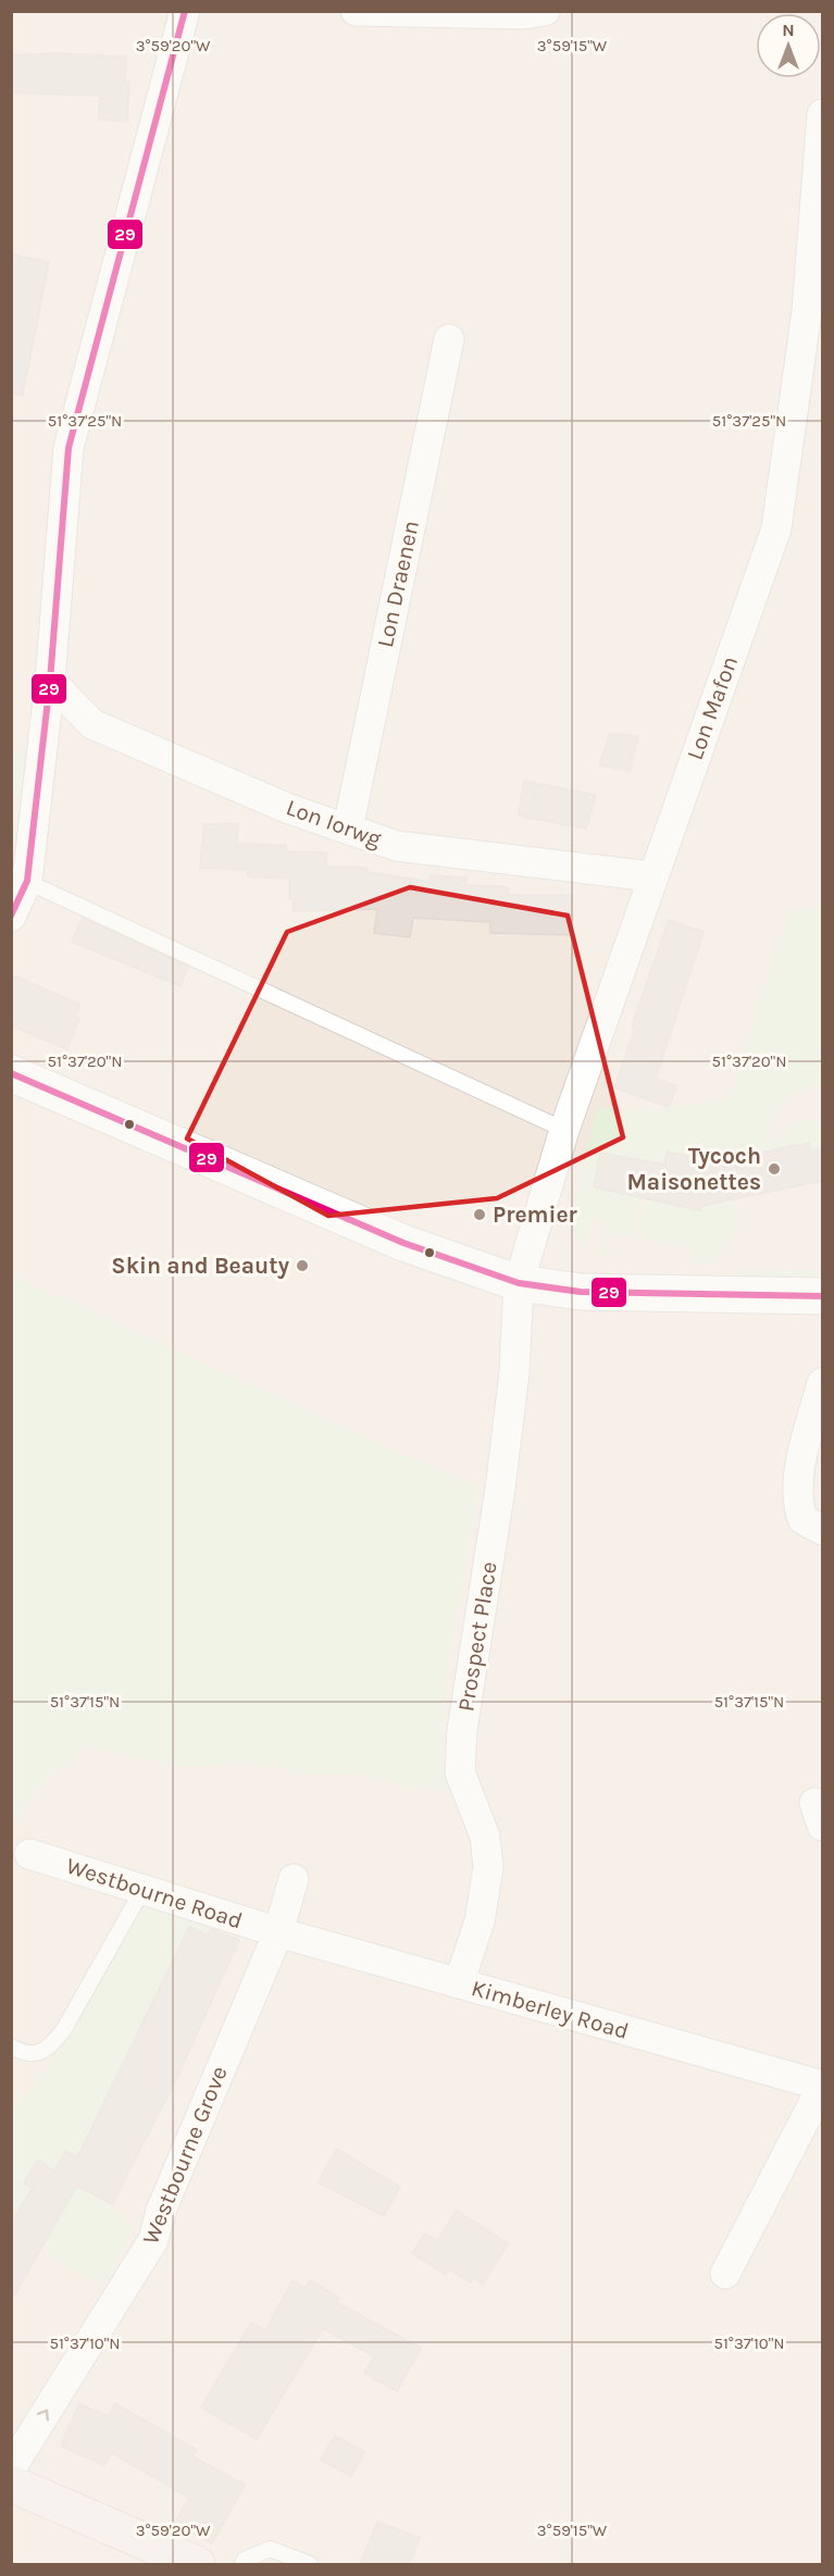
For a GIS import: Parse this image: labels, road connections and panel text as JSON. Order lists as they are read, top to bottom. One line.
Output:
{"streets":{"street":["Lon Draenen","Lon Mafon","Lon Iorwg","Prospect Place","Westbourne Road","Kimberley Road","Westbourne Grove"]},"crossings":[["Lon Draenen","Lon Iorwg"],["Lon Mafon","Lon Iorwg"],["Lon Mafon","Prospect Place"],["Prospect Place","Kimberley Road"],["Westbourne Road","Kimberley Road"],["Westbourne Road","Westbourne Grove"],["Kimberley Road","Westbourne Grove"]],"one_way":["Westbourne Grove"],"places":["Tycoch Maisonettes","Premier","Skin and Beauty"],"lines":["transit line 29"],"north":"top","coordinates":["3°59'20\"W","3°59'15\"W","51°37'25\"N","51°37'20\"N","51°37'15\"N","51°37'10\"N"]}
